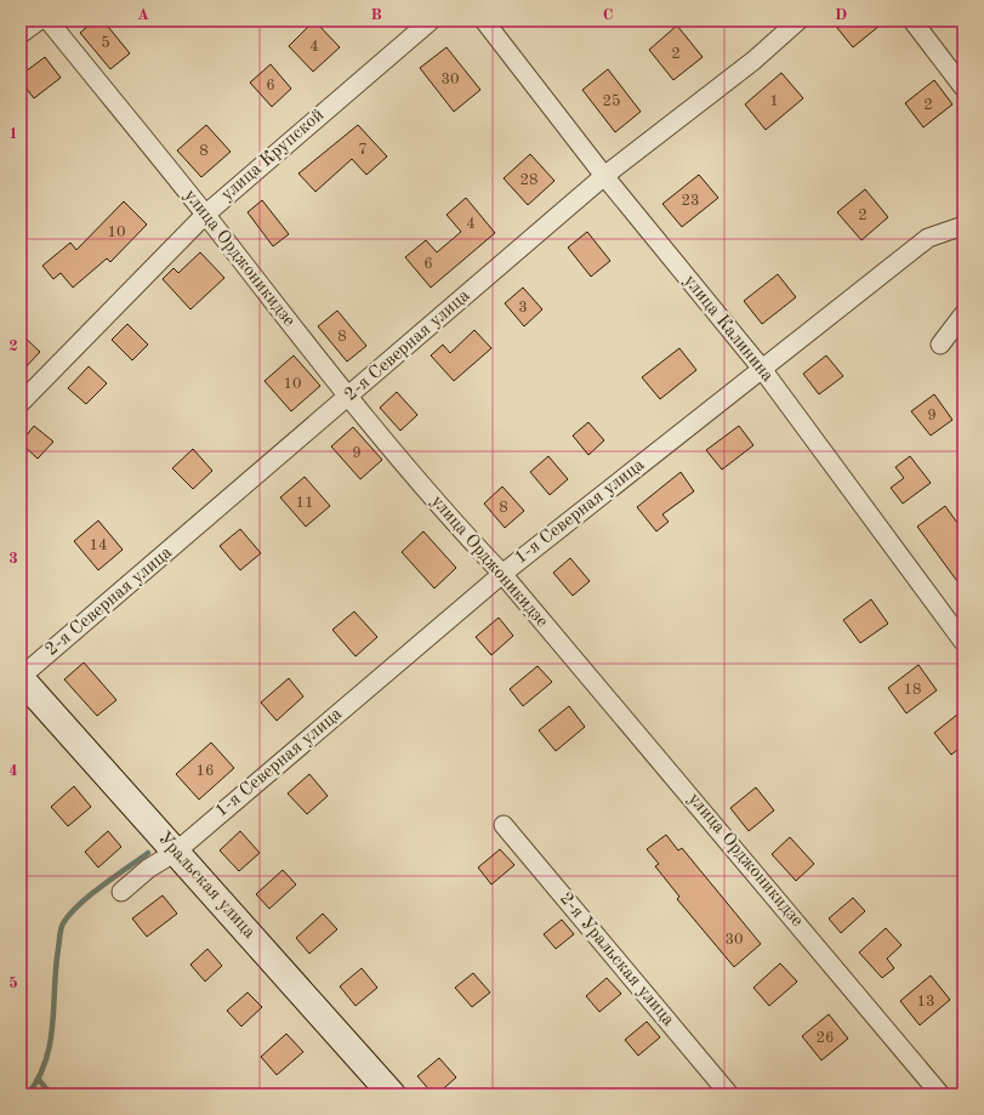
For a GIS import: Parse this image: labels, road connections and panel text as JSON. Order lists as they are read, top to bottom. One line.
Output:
{"streets":{"main road":["Уральская улица"],"street":["улица Крупской","улица Орджоникидзе","улица Калинина","2-я Северная улица","1-я Северная улица","2-я Уральская улица"]},"crossings":[["улица Крупской","улица Орджоникидзе"],["улица Орджоникидзе","2-я Северная улица"],["улица Орджоникидзе","1-я Северная улица"],["улица Калинина","2-я Северная улица"],["улица Калинина","1-я Северная улица"],["2-я Северная улица","Уральская улица"],["1-я Северная улица","Уральская улица"]],"house_numbers":["5","4","2","30","6","25","1","2","7","8","28","23","2","4","10","6","3","8","10","9","9","11","8","14","18","16","30","13","26"],"grid":{"columns":["A","B","C","D"],"rows":["1","2","3","4","5"]}}
